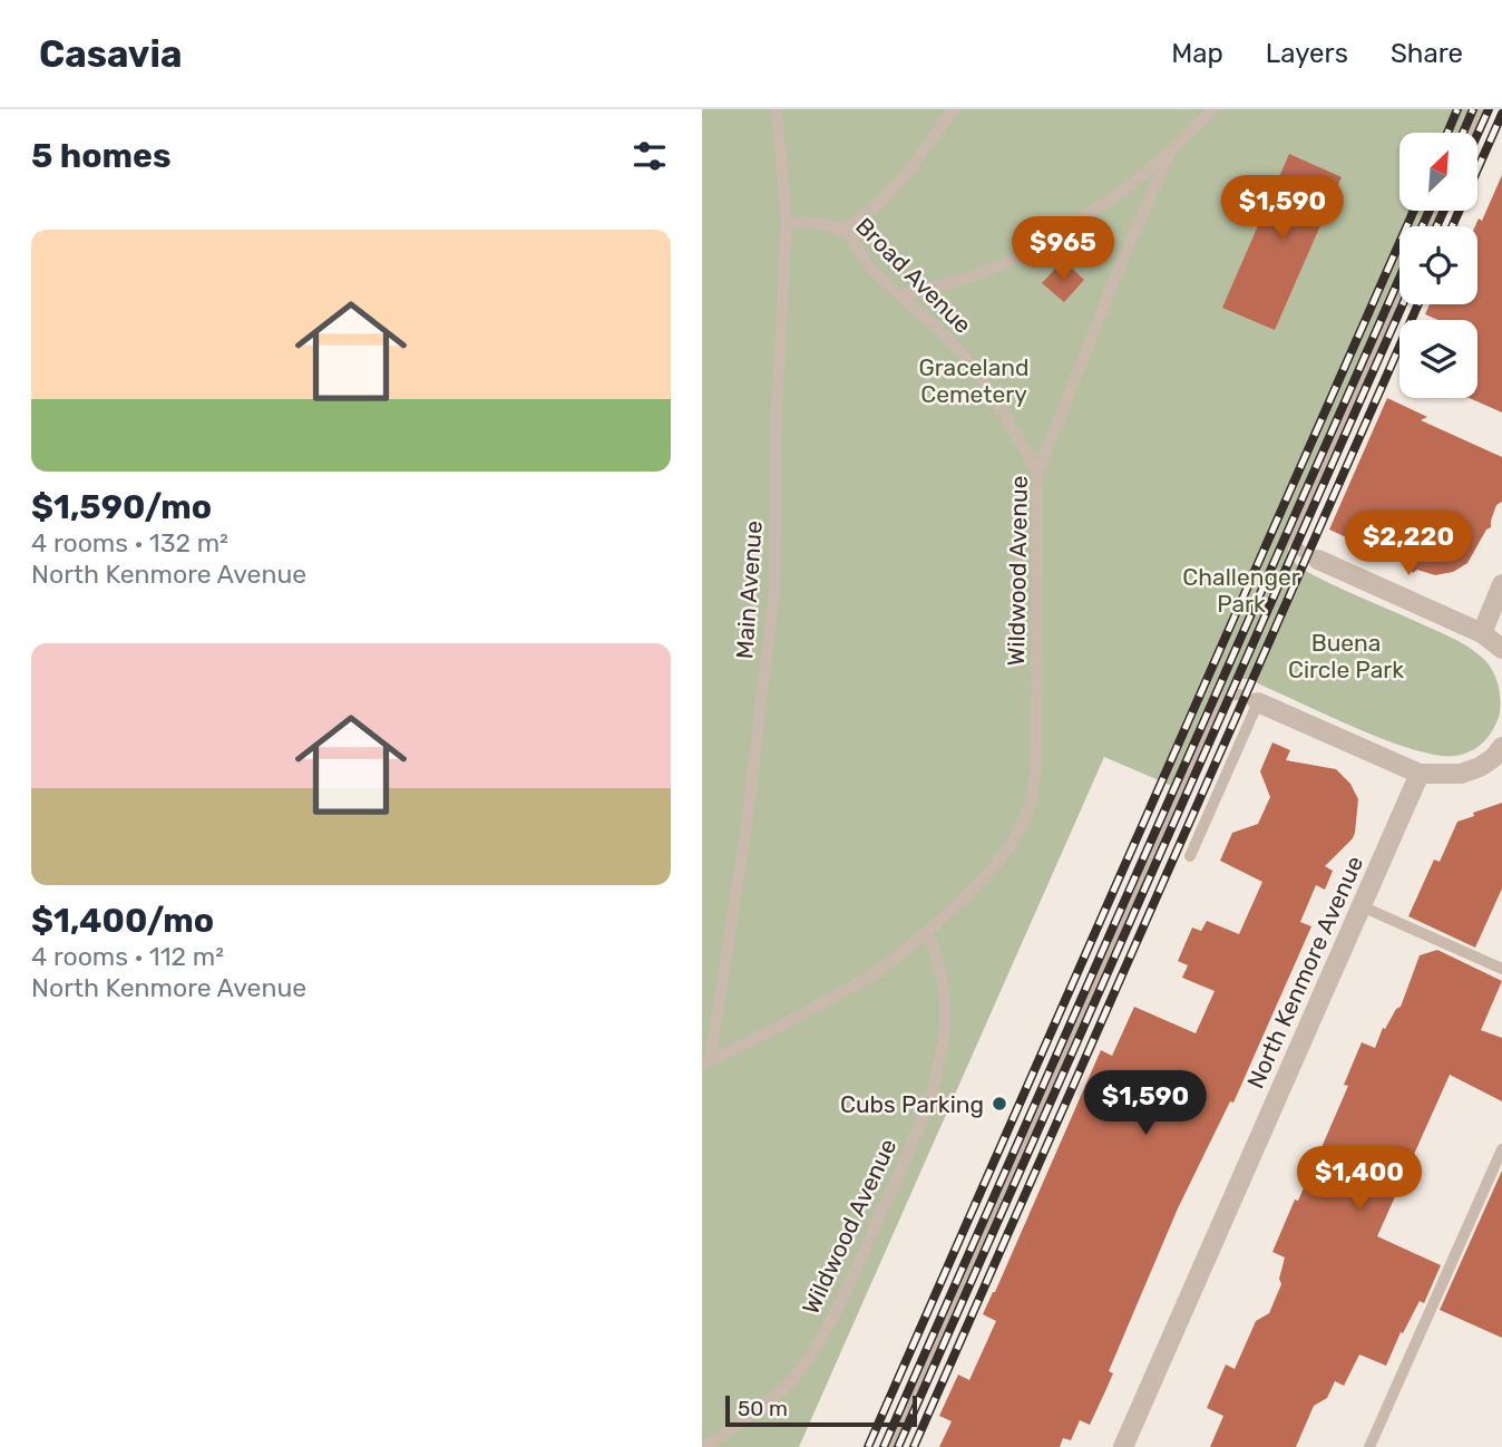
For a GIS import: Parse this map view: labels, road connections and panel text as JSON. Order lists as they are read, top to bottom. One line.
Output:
{"streets":{"street":["North Kenmore Avenue"],"lane":["Broad Avenue","Wildwood Avenue","Main Avenue"]},"crossings":[["Broad Avenue","Wildwood Avenue"],["Broad Avenue","Main Avenue"],["Wildwood Avenue","Main Avenue"]],"parks":["Graceland Cemetery","Challenger Park","Buena Circle Park"],"places":["Cubs Parking"],"scale_bar":"50 m","north":"top right","page":{"header":"Casavia","nav":["Map","Layers","Share"],"heading":"5 homes","price":["$1,590","$965","$2,220","$1,590","$1,400"],"list":[{"name":"$1,590/mo","note":"4 rooms · 132 m² · North Kenmore Avenue"},{"name":"$1,400/mo","note":"4 rooms · 112 m² · North Kenmore Avenue"}],"scale":"50 m"}}
